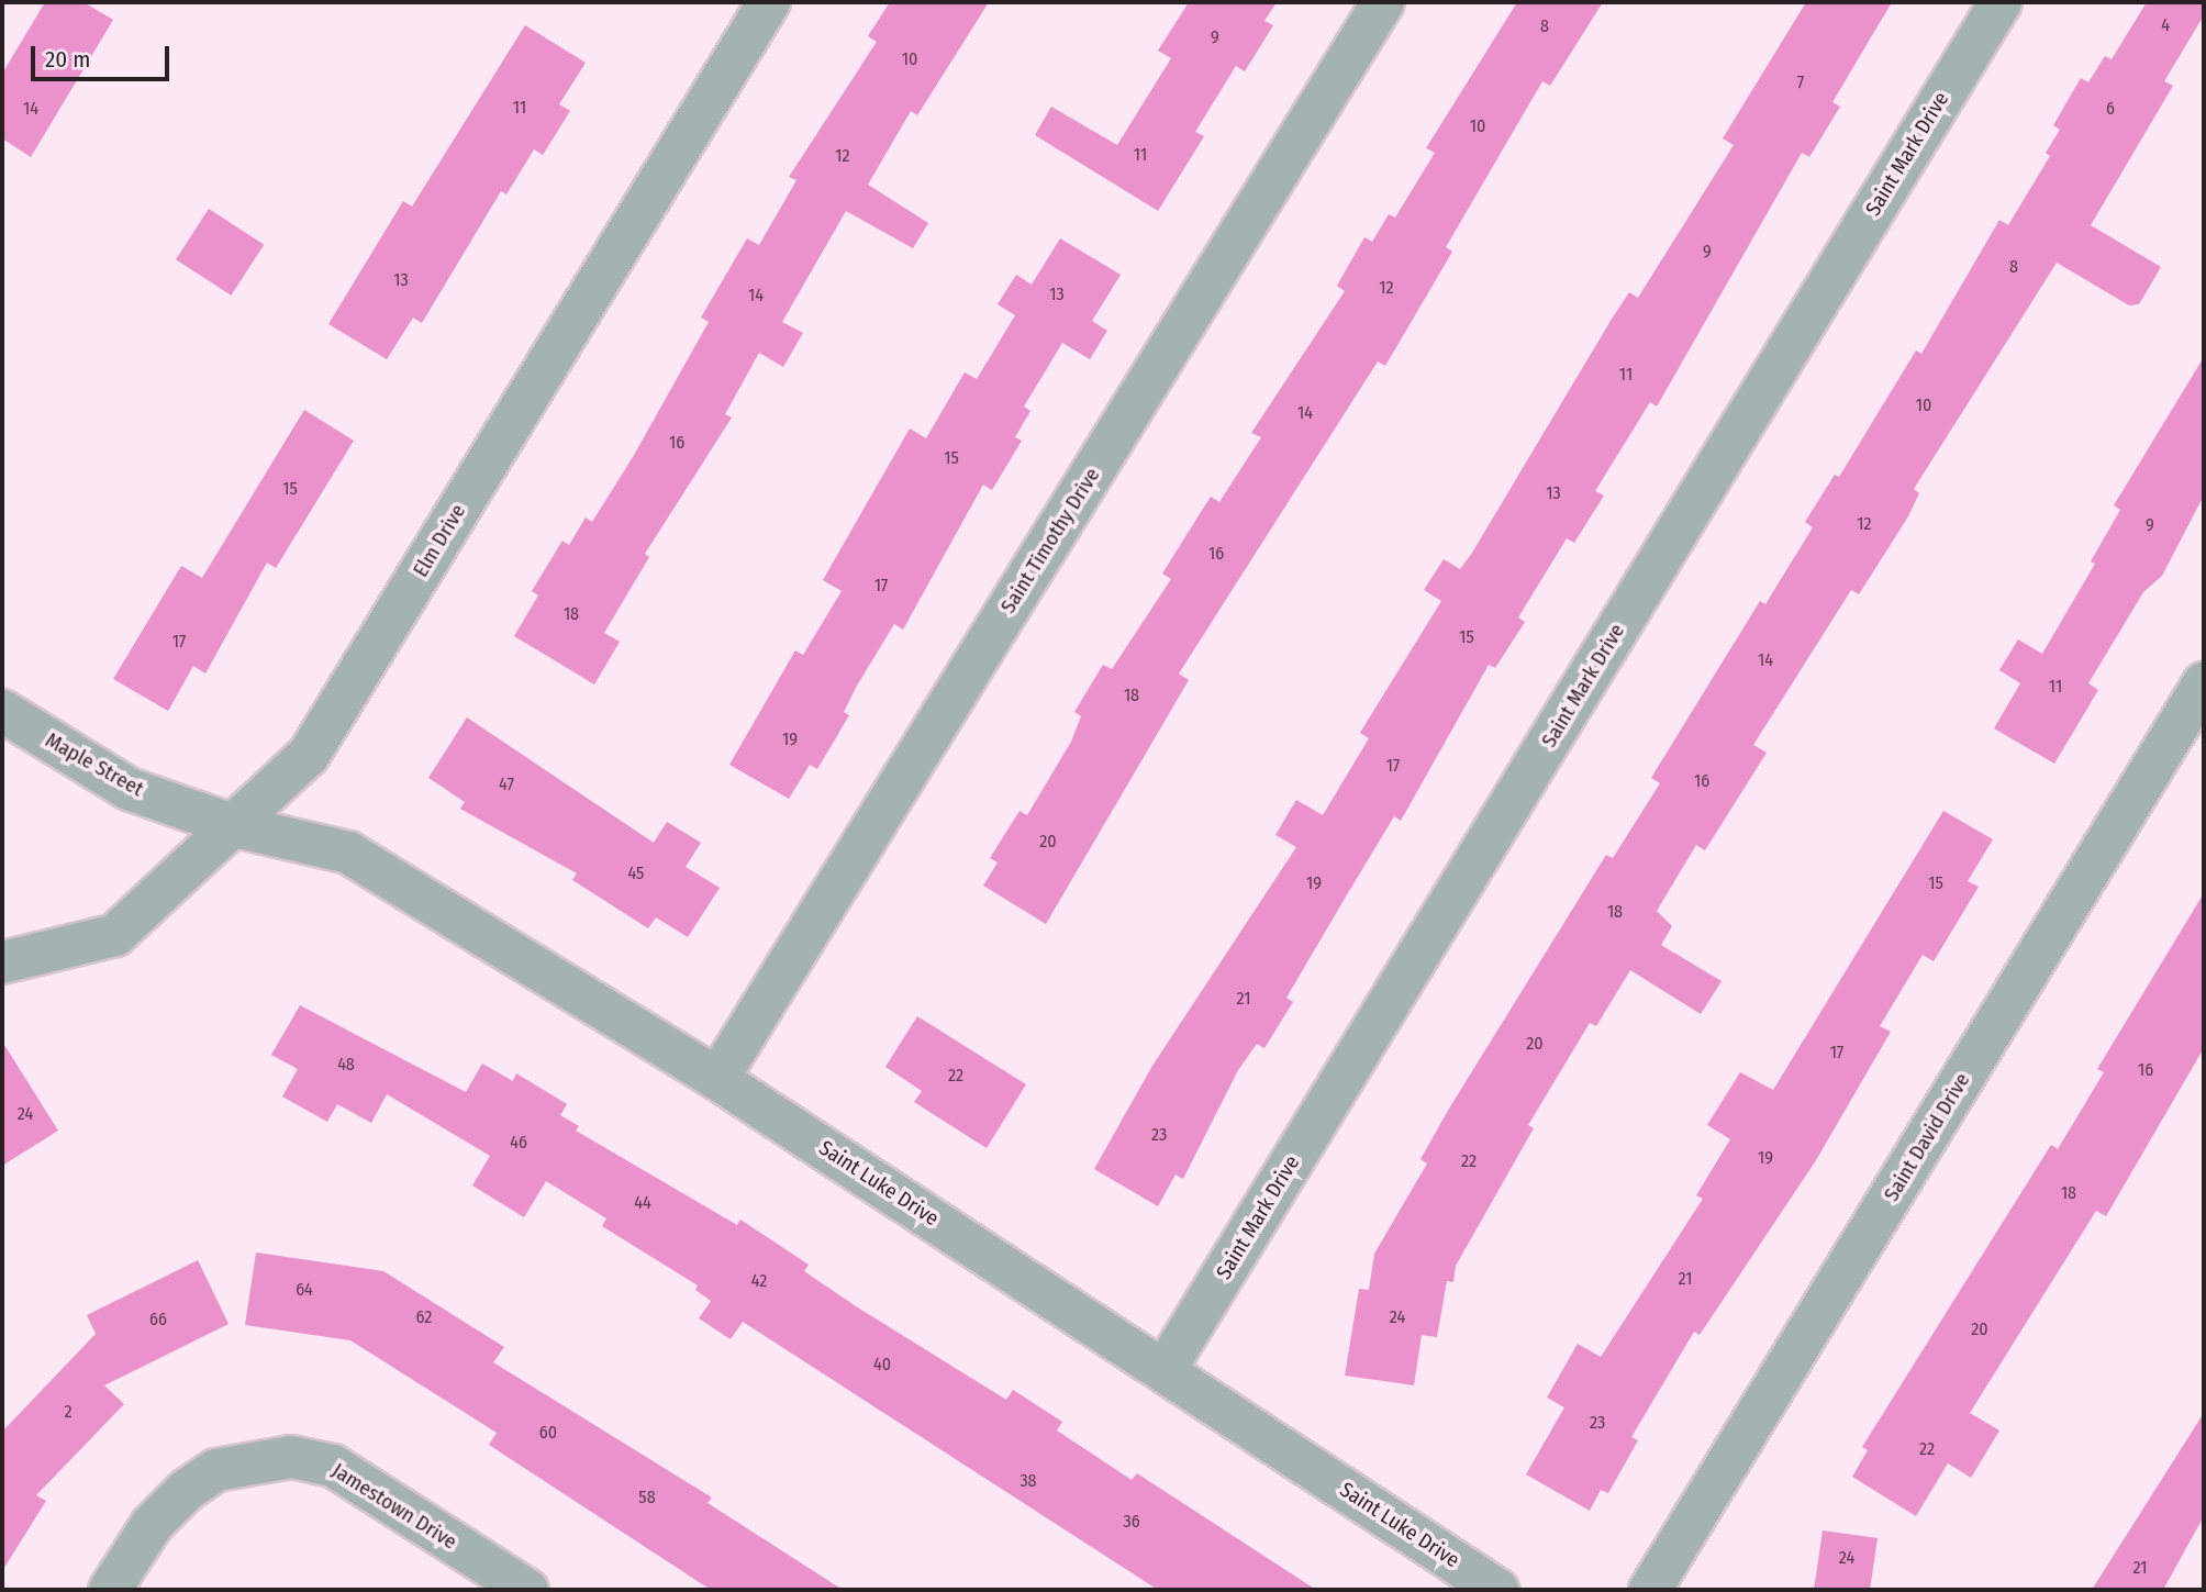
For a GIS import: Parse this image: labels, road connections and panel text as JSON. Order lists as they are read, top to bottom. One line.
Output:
{"streets":{"street":["Saint Mark Drive","Elm Drive","Saint Timothy Drive","Maple Street","Saint David Drive","Saint Luke Drive","Jamestown Drive"]},"crossings":[["Saint Mark Drive","Saint Luke Drive"],["Elm Drive","Maple Street"],["Elm Drive","Saint Luke Drive"],["Saint Timothy Drive","Saint Luke Drive"],["Maple Street","Saint Luke Drive"]],"house_numbers":["4","8","9","10","7","11","14","6","10","11","12","9","8","13","12","13","14","11","10","14","16","15","15","13","12","9","16","17","18","15","17","14","11","18","19","17","16","47","20","45","19","15","18","21","20","17","48","16","22","24","23","46","19","22","18","44","21","42","64","62","24","66","20","40","2","23","60","22","38","58","36","24","21"],"scale_bar":"20 m"}
